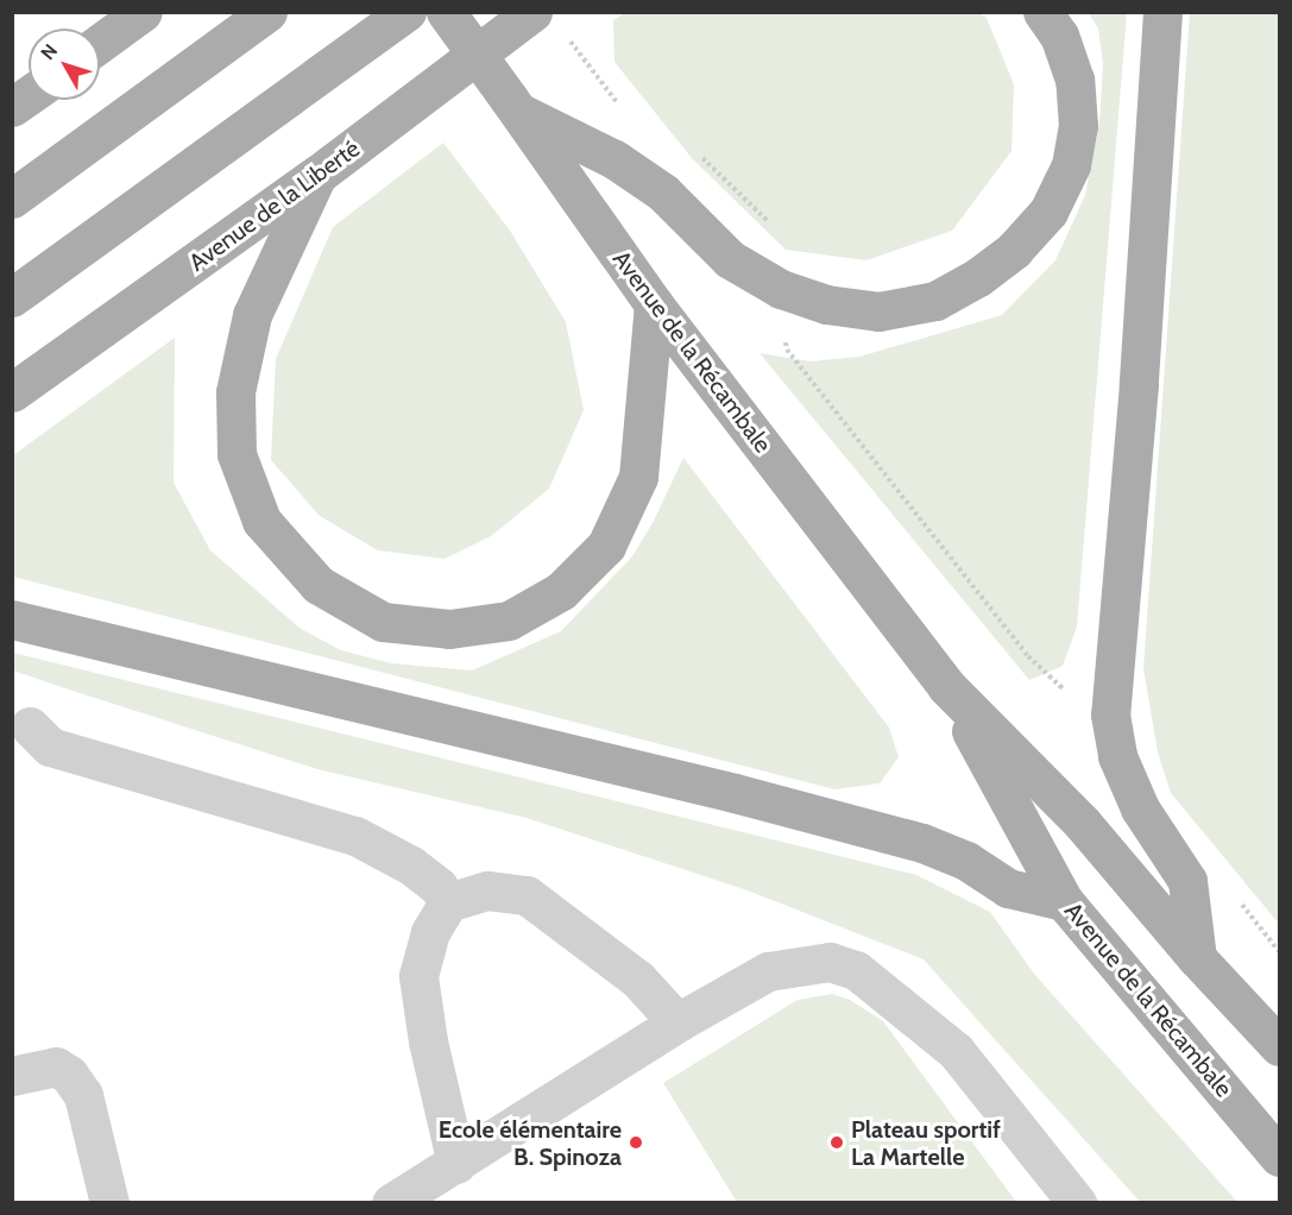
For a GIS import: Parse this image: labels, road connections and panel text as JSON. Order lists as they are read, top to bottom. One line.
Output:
{"streets":{"main road":["Avenue de la Liberté","Avenue de la Récambale"]},"places":["Ecole élémentaire B. Spinoza","Plateau sportif La Martelle"],"north":"top left"}
